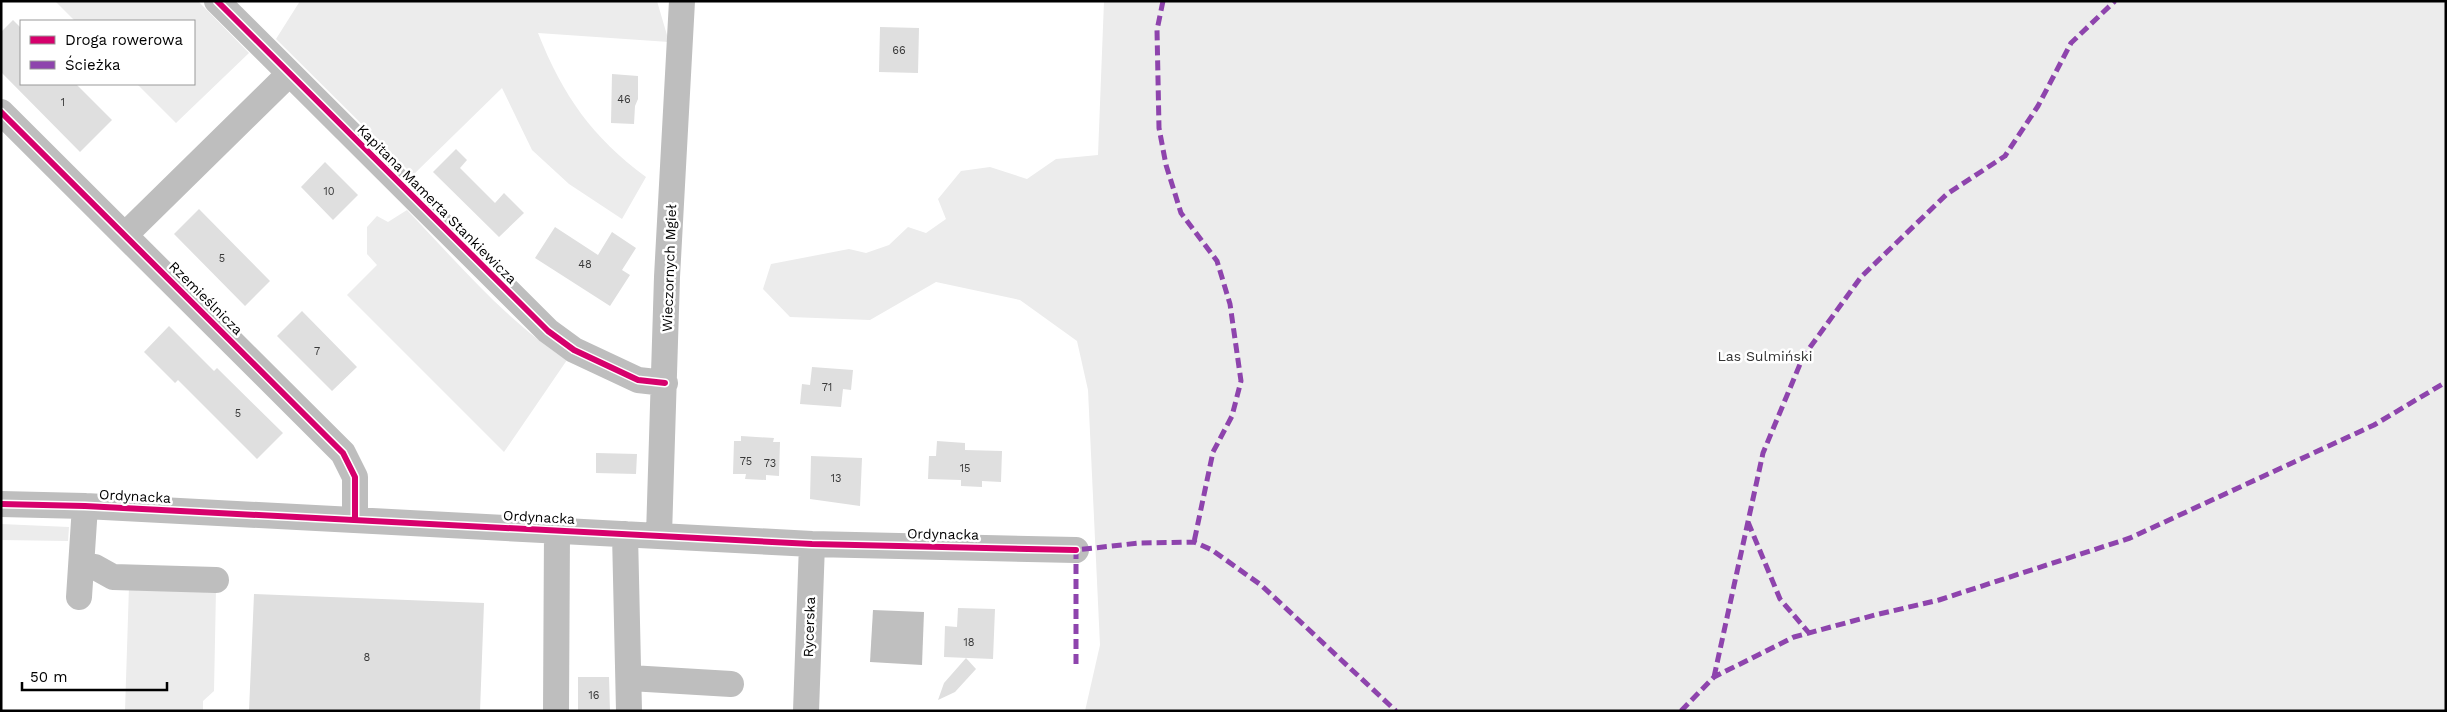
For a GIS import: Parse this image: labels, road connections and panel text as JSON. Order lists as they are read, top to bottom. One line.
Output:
{"streets":{"street":["Kapitana Mamerta Stankiewicza","Wieczornych Mgieł","Rzemieślnicza","Ordynacka","Rycerska"]},"crossings":[["Kapitana Mamerta Stankiewicza","Wieczornych Mgieł"],["Wieczornych Mgieł","Ordynacka"],["Rzemieślnicza","Ordynacka"],["Ordynacka","Rycerska"]],"parks":["Las Sulmiński"],"house_numbers":["66","46","1","10","5","48","7","71","5","75","73","15","13","18","8","16"],"legend":["Droga rowerowa","Ścieżka"],"scale_bar":"50 m"}
